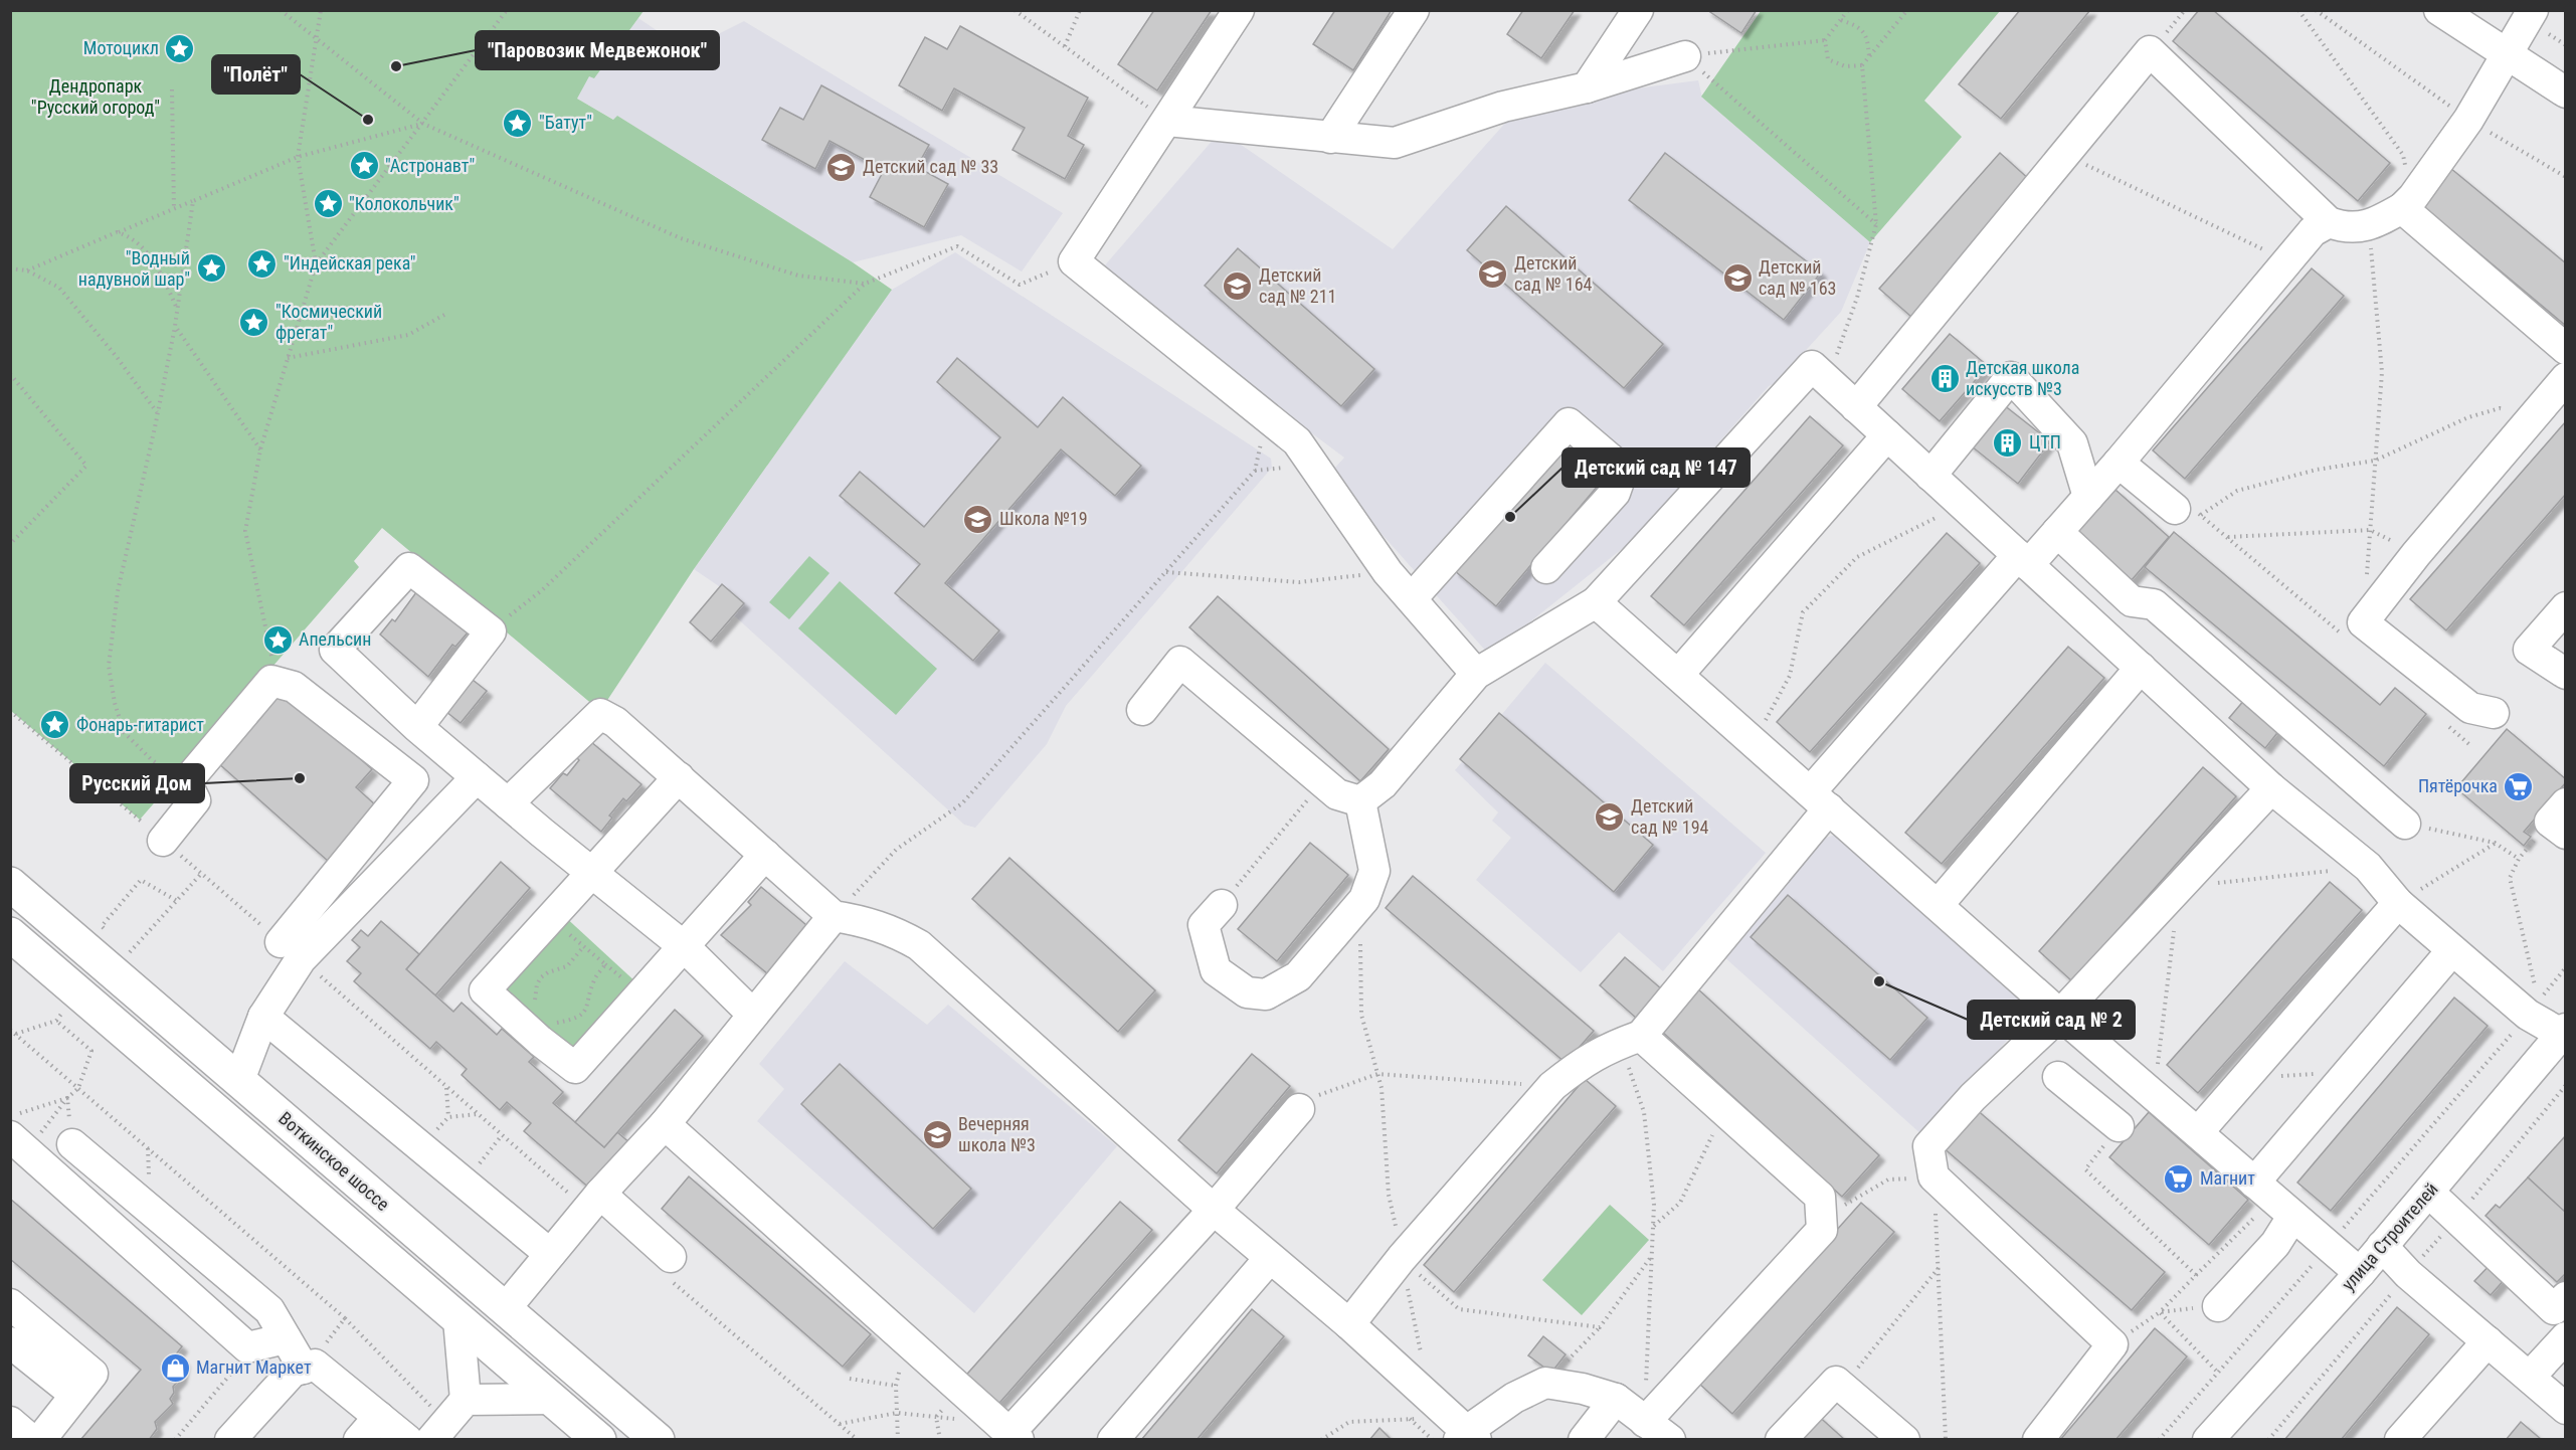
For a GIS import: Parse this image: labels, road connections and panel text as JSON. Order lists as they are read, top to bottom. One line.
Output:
{"streets":{"main road":["Воткинское шоссе"],"street":["улица Строителей"]},"parks":["Дендропарк \"Русский огород\""],"places":{"place":["Мотоцикл","\"Батут\"","\"Астронавт\"","\"Колокольчик\"","\"Индейская река\"","\"Водный надувной шар\"","\"Космический фрегат\"","Апельсин","Фонарь-гитарист"],"other":["\"Паровозик Медвежонок\"","\"Полёт\"","Детский сад № 147","Русский Дом","Детский сад № 2"],"school or university":["Детский сад № 33","Детский сад № 164","Детский сад № 163","Детский сад № 211","Школа №19","Детский сад № 194","Вечерняя школа №3"],"building":["Детская школа искусств №3","ЦТП"],"supermarket":["Пятёрочка","Магнит"],"shop":["Магнит Маркет"]}}
